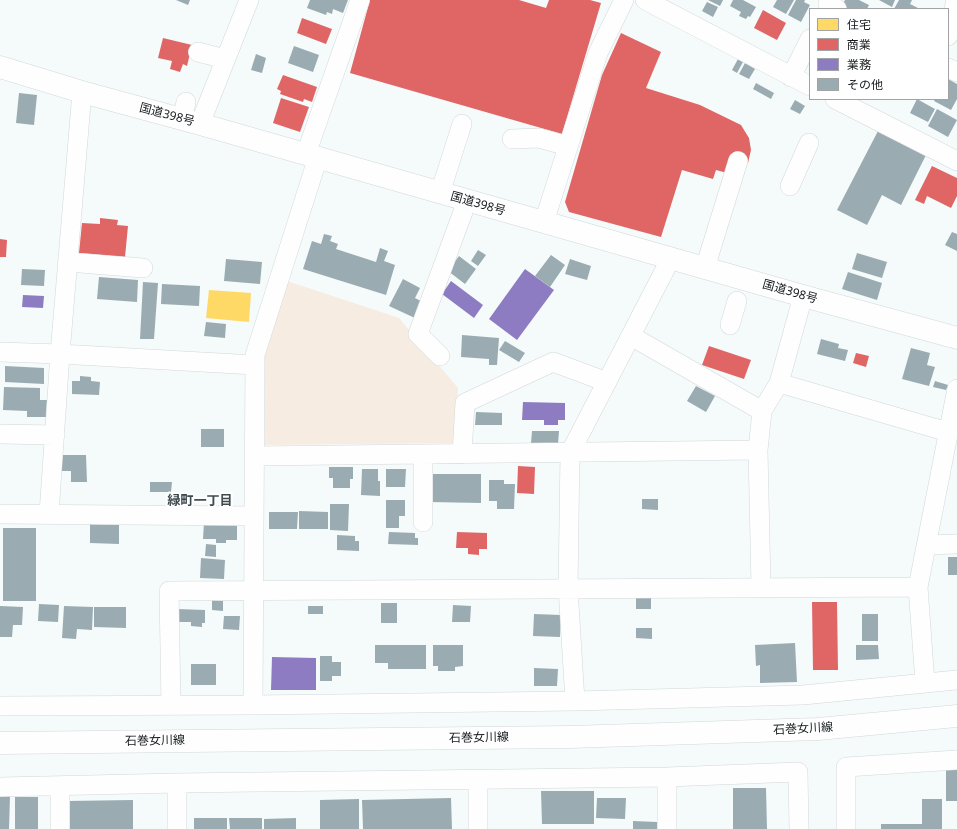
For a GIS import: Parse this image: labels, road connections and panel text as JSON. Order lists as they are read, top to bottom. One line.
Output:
{"streets":{"main road":["国道398号","石巻女川線"]},"districts":["緑町一丁目"],"legend":["住宅","商業","業務","その他"]}
